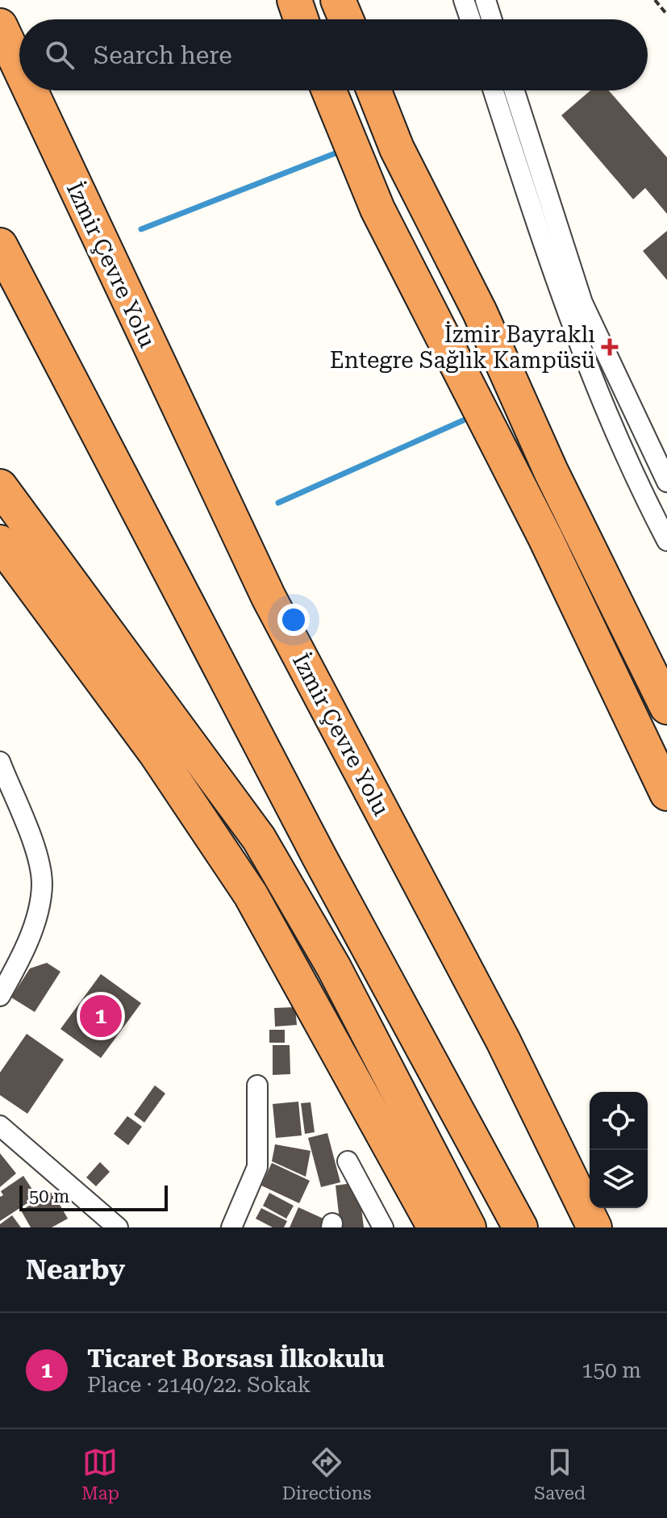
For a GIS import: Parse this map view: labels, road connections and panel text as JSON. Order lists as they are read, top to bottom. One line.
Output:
{"streets":{"highway":["İzmir Çevre Yolu"]},"places":{"health":["İzmir Bayraklı Entegre Sağlık Kampüsü"]},"scale_bar":"50 m","page":{"search":"Search here","pins":"1","scale":"50 m","heading":"Nearby","list":[{"mark":"1","name":"Ticaret Borsası İlkokulu","note":"Place · 2140/22. Sokak","value":"150 m"}],"nav":["Map","Directions","Saved"]}}
